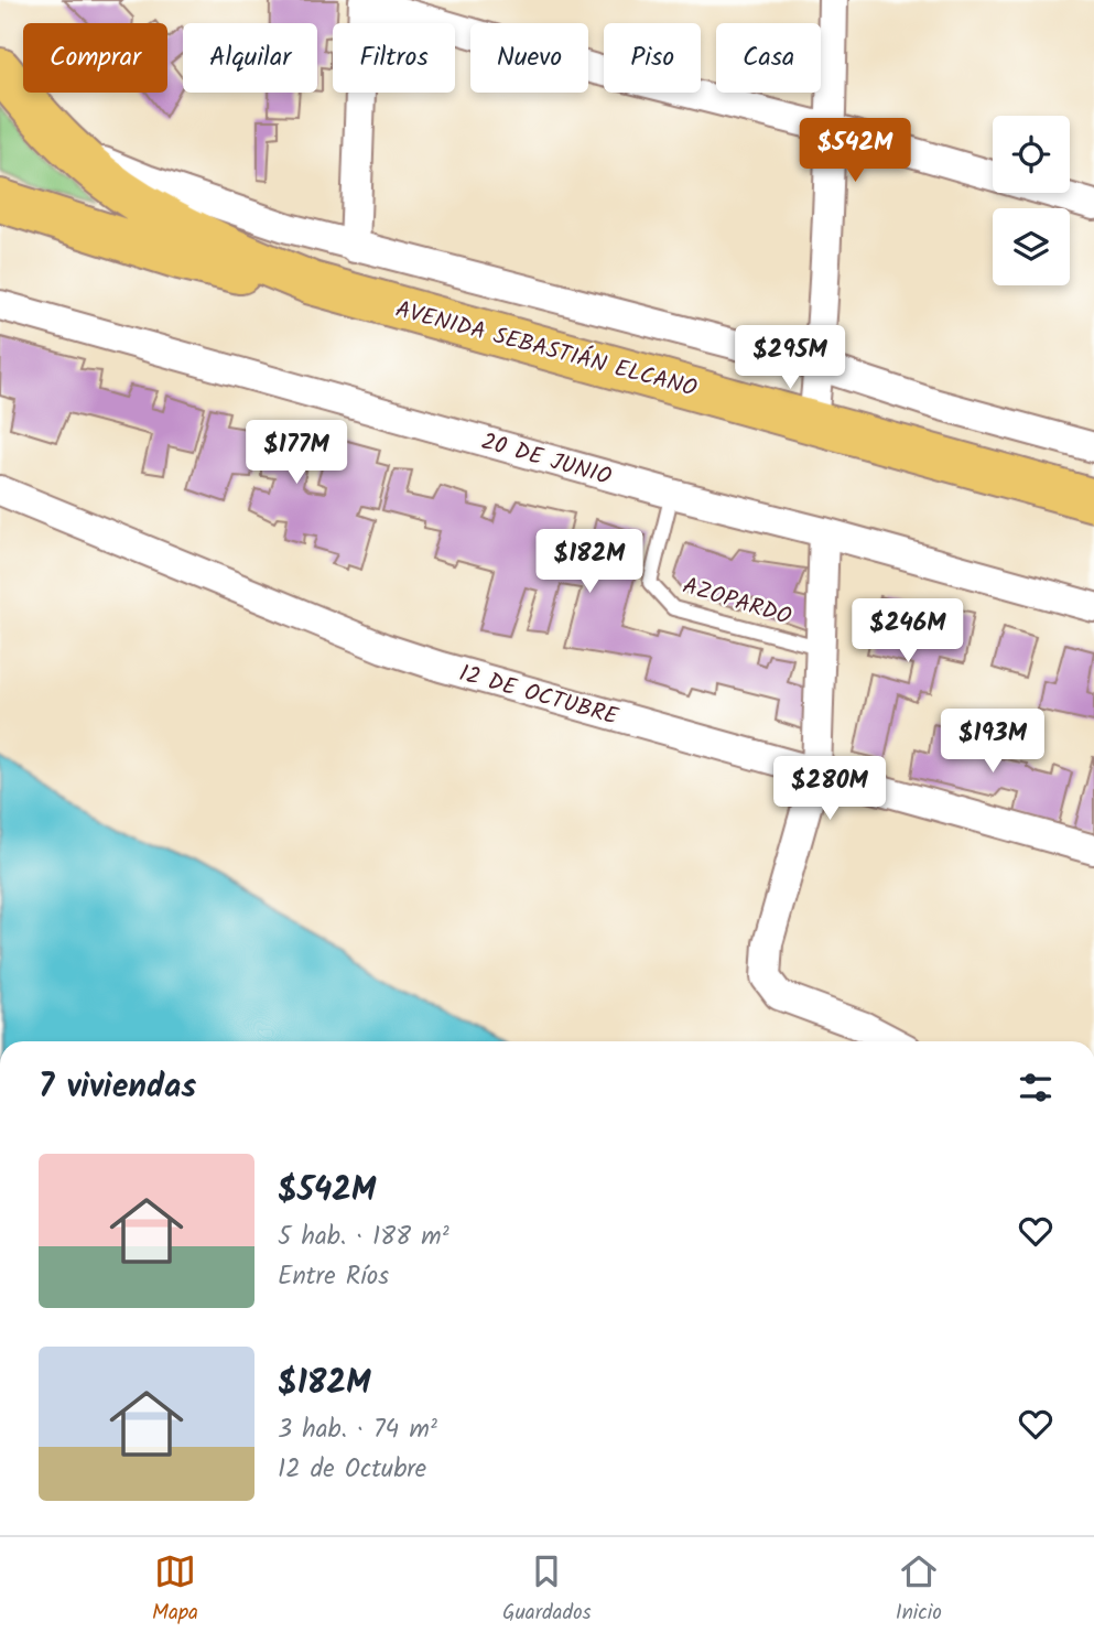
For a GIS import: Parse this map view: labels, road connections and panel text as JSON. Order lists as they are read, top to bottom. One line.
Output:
{"streets":{"main road":["AVENIDA SEBASTIÁN ELCANO"],"street":["20 DE JUNIO","12 DE OCTUBRE"],"lane":["AZOPARDO"]},"crossings":[["20 DE JUNIO","AZOPARDO"]],"page":{"chip":["Comprar","Alquilar","Filtros","Nuevo","Piso","Casa"],"price":["$542M","$295M","$177M","$182M","$246M","$193M","$280M"],"heading":"7 viviendas","list":[{"name":"$542M","note":"5 hab. · 188 m² · Entre Ríos"},{"name":"$182M","note":"3 hab. · 74 m² · 12 de Octubre"}],"tabs":["Mapa","Guardados","Inicio"]}}
